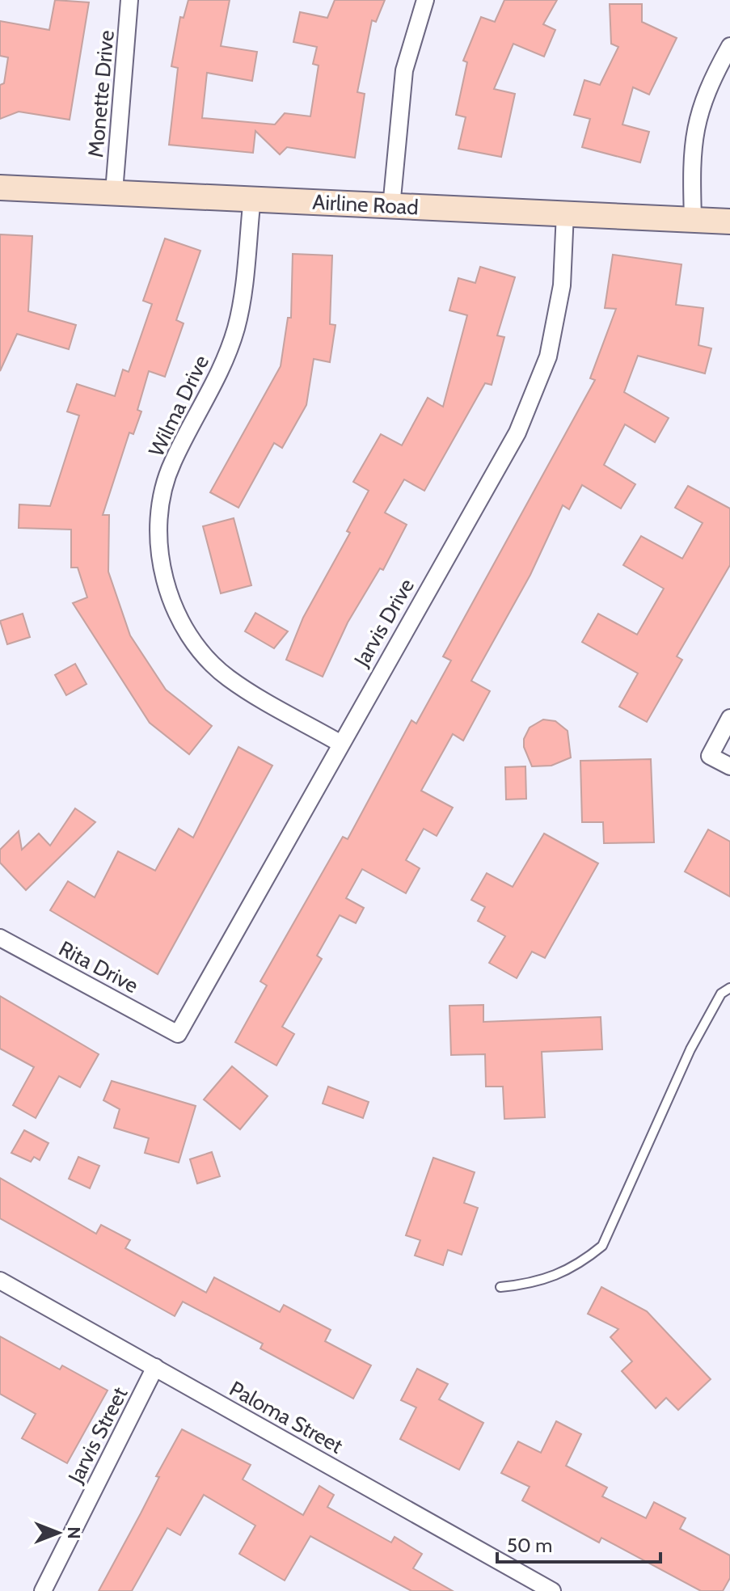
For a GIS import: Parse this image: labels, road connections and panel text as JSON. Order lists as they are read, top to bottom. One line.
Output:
{"streets":{"main road":["Airline Road"],"street":["Monette Drive","Wilma Drive","Jarvis Drive","Rita Drive","Paloma Street","Jarvis Street"]},"crossings":[["Monette Drive","Airline Road"],["Airline Road","Wilma Drive"],["Airline Road","Jarvis Drive"],["Wilma Drive","Jarvis Drive"],["Jarvis Drive","Rita Drive"],["Paloma Street","Jarvis Street"]],"scale_bar":"50 m","north":"right"}
